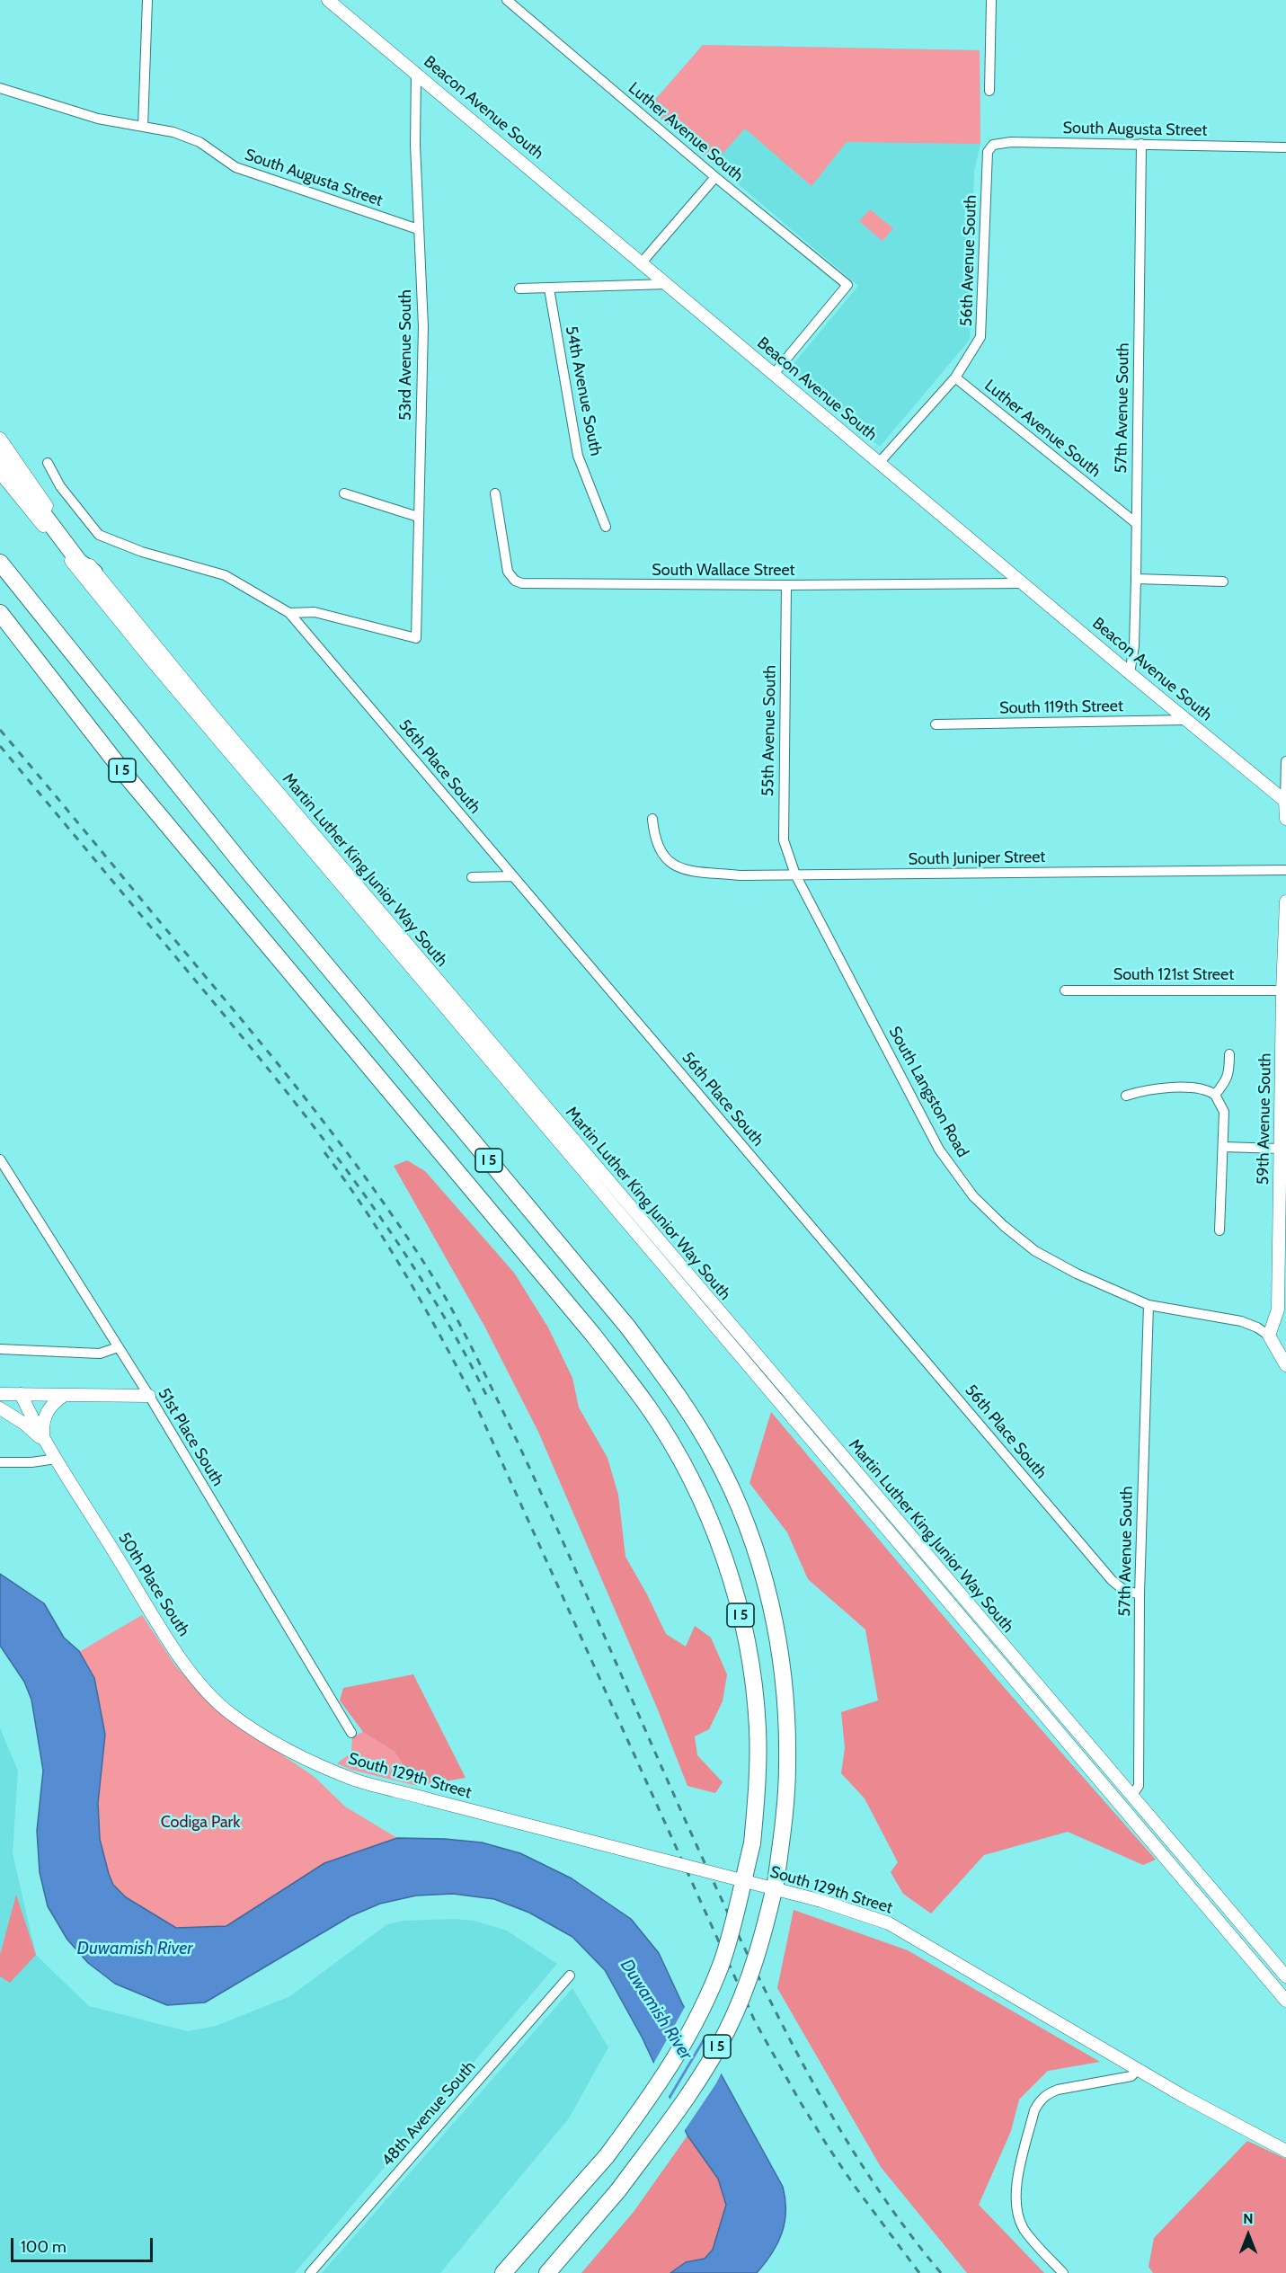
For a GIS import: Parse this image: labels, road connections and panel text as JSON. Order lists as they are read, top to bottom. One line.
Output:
{"streets":{"highway":["I 5"],"main road":["Beacon Avenue South","Martin Luther King Junior Way South","59th Avenue South","50th Place South","South 129th Street"],"street":["South Augusta Street","Luther Avenue South","56th Avenue South","53rd Avenue South","54th Avenue South","57th Avenue South","South Wallace Street","South 119th Street","55th Avenue South","56th Place South","South Juniper Street","South 121st Street","South Langston Road","51st Place South","48th Avenue South"]},"crossings":[["Beacon Avenue South","Luther Avenue South"],["Beacon Avenue South","56th Avenue South"],["Beacon Avenue South","53rd Avenue South"],["Beacon Avenue South","57th Avenue South"],["Beacon Avenue South","South Wallace Street"],["Beacon Avenue South","South 119th Street"],["South Augusta Street","56th Avenue South"],["South Augusta Street","53rd Avenue South"],["South Augusta Street","57th Avenue South"],["Luther Avenue South","56th Avenue South"],["Luther Avenue South","57th Avenue South"],["53rd Avenue South","56th Place South"],["57th Avenue South","56th Place South"],["57th Avenue South","Martin Luther King Junior Way South"],["57th Avenue South","South Langston Road"],["South Wallace Street","55th Avenue South"],["55th Avenue South","South Juniper Street"],["55th Avenue South","South Langston Road"],["South Juniper Street","South Langston Road"],["South 121st Street","59th Avenue South"],["South Langston Road","59th Avenue South"],["50th Place South","South 129th Street"]],"water":["Duwamish River"],"parks":["Codiga Park"],"scale_bar":"100 m","north":"top"}
